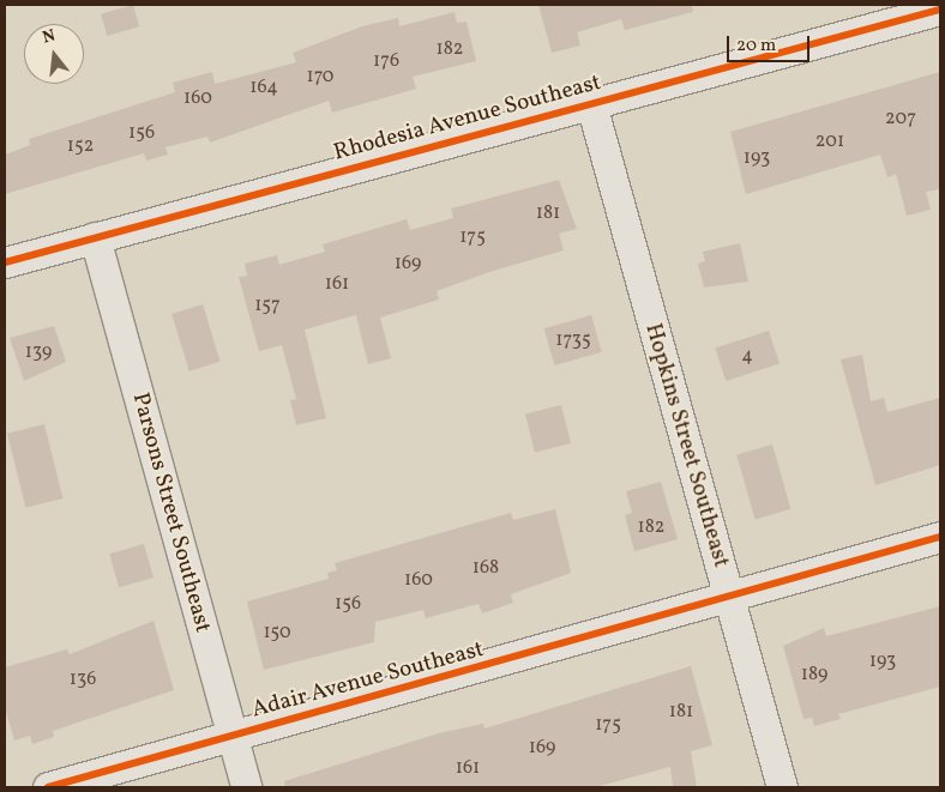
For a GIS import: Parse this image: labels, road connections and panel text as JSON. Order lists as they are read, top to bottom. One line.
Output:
{"streets":{"street":["Rhodesia Avenue Southeast","Hopkins Street Southeast","Parsons Street Southeast","Adair Avenue Southeast"]},"crossings":[["Rhodesia Avenue Southeast","Hopkins Street Southeast"],["Rhodesia Avenue Southeast","Parsons Street Southeast"],["Hopkins Street Southeast","Adair Avenue Southeast"],["Parsons Street Southeast","Adair Avenue Southeast"]],"house_numbers":["182","176","170","164","160","207","156","201","152","193","181","175","169","161","157","1735","139","4","182","168","160","156","150","193","189","136","181","175","169","161"],"scale_bar":"20 m","north":"top"}
